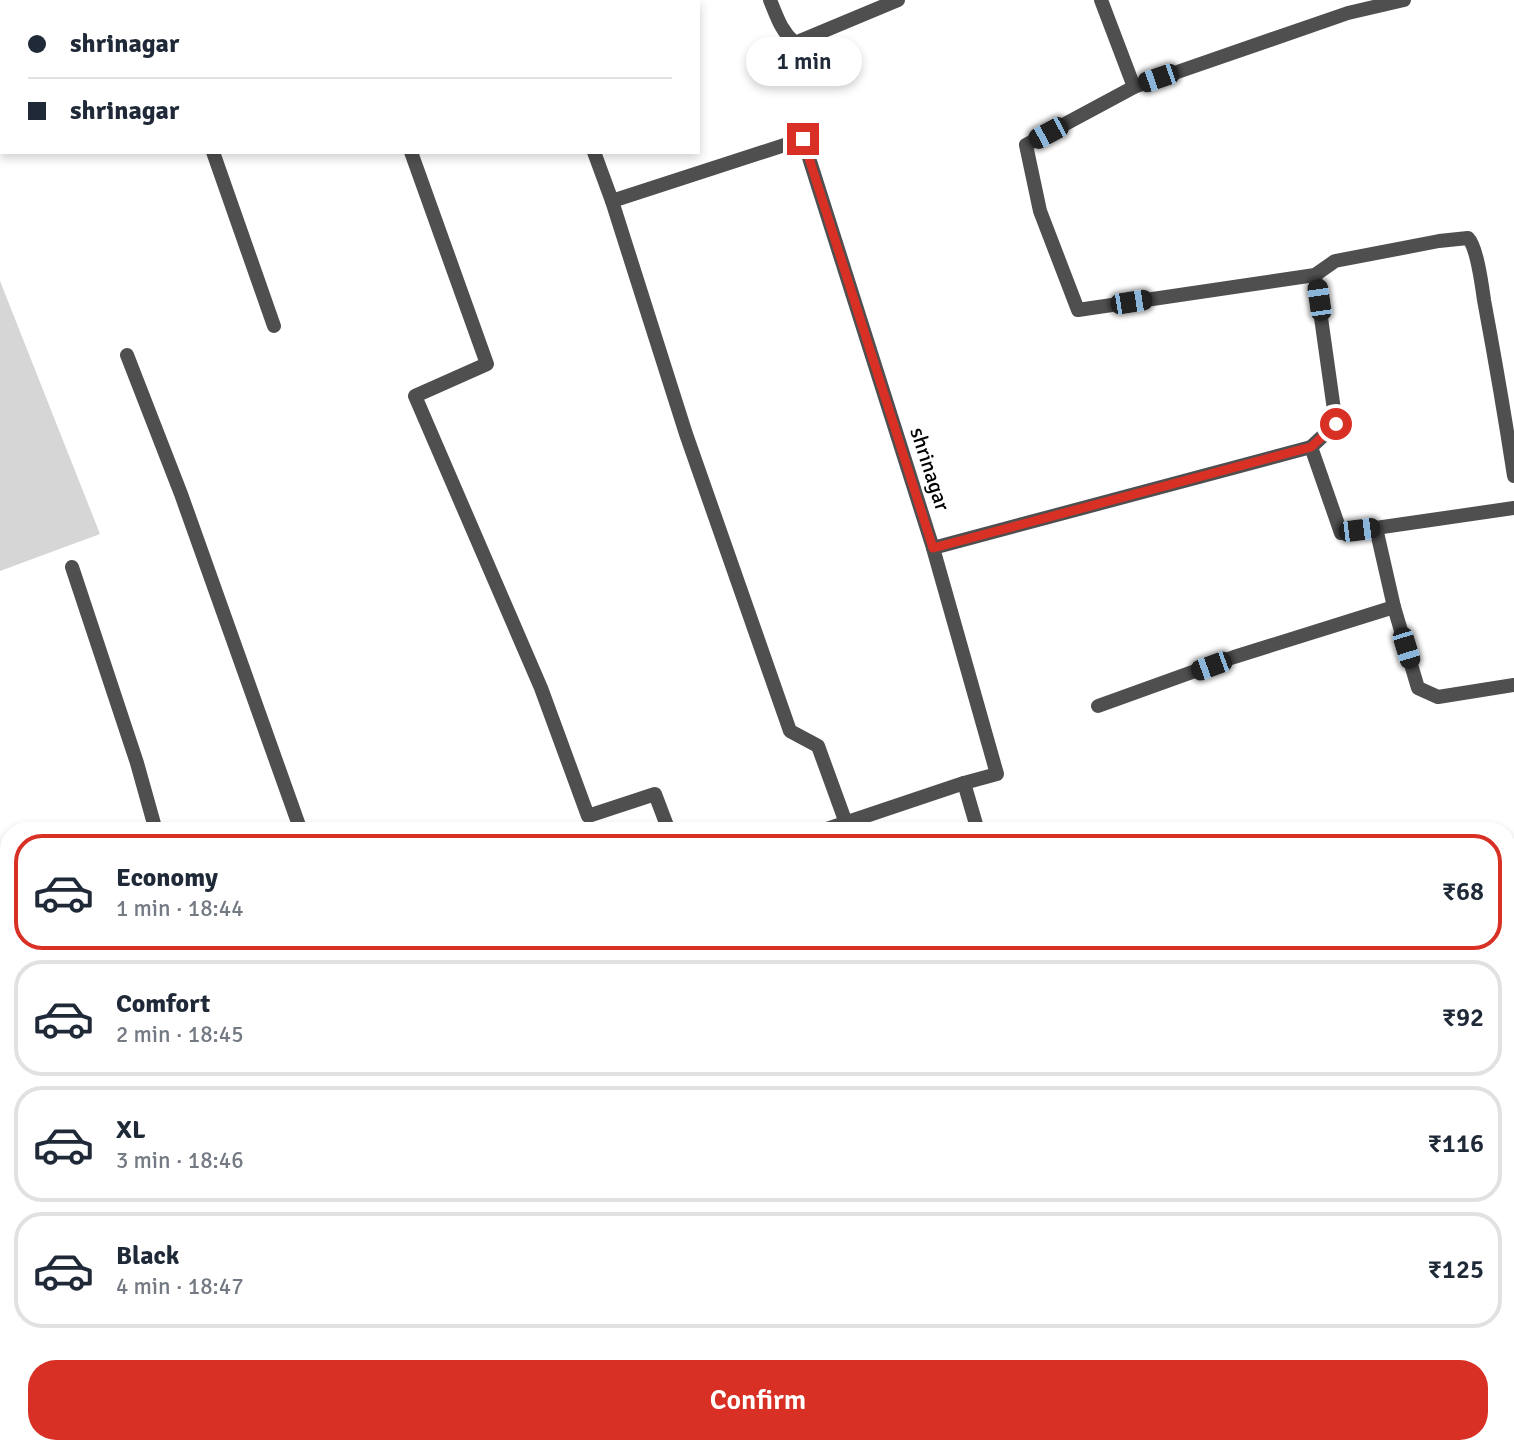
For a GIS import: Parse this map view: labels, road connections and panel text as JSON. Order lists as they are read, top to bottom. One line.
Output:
{"streets":{"street":["shrinagar"]},"page":{"banner":["shrinagar","shrinagar"],"bubble":"1 min","list":[{"name":"Economy","note":"1 min · 18:44","value":"₹68"},{"name":"Comfort","note":"2 min · 18:45","value":"₹92"},{"name":"XL","note":"3 min · 18:46","value":"₹116"},{"name":"Black","note":"4 min · 18:47","value":"₹125"}],"buttons":"Confirm"}}
